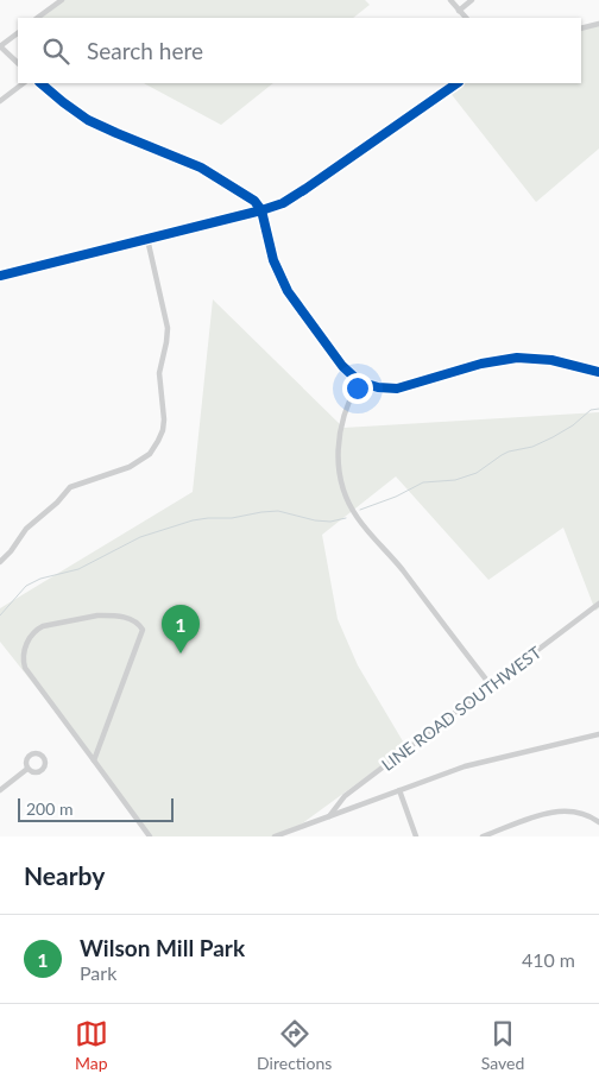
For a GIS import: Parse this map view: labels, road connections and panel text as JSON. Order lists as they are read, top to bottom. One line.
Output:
{"streets":{"street":["LINE ROAD SOUTHWEST"]},"scale_bar":"200 m","page":{"search":"Search here","pins":"1","scale":"200 m","heading":"Nearby","list":[{"mark":"1","name":"Wilson Mill Park","note":"Park","value":"410 m"}],"nav":["Map","Directions","Saved"]}}
